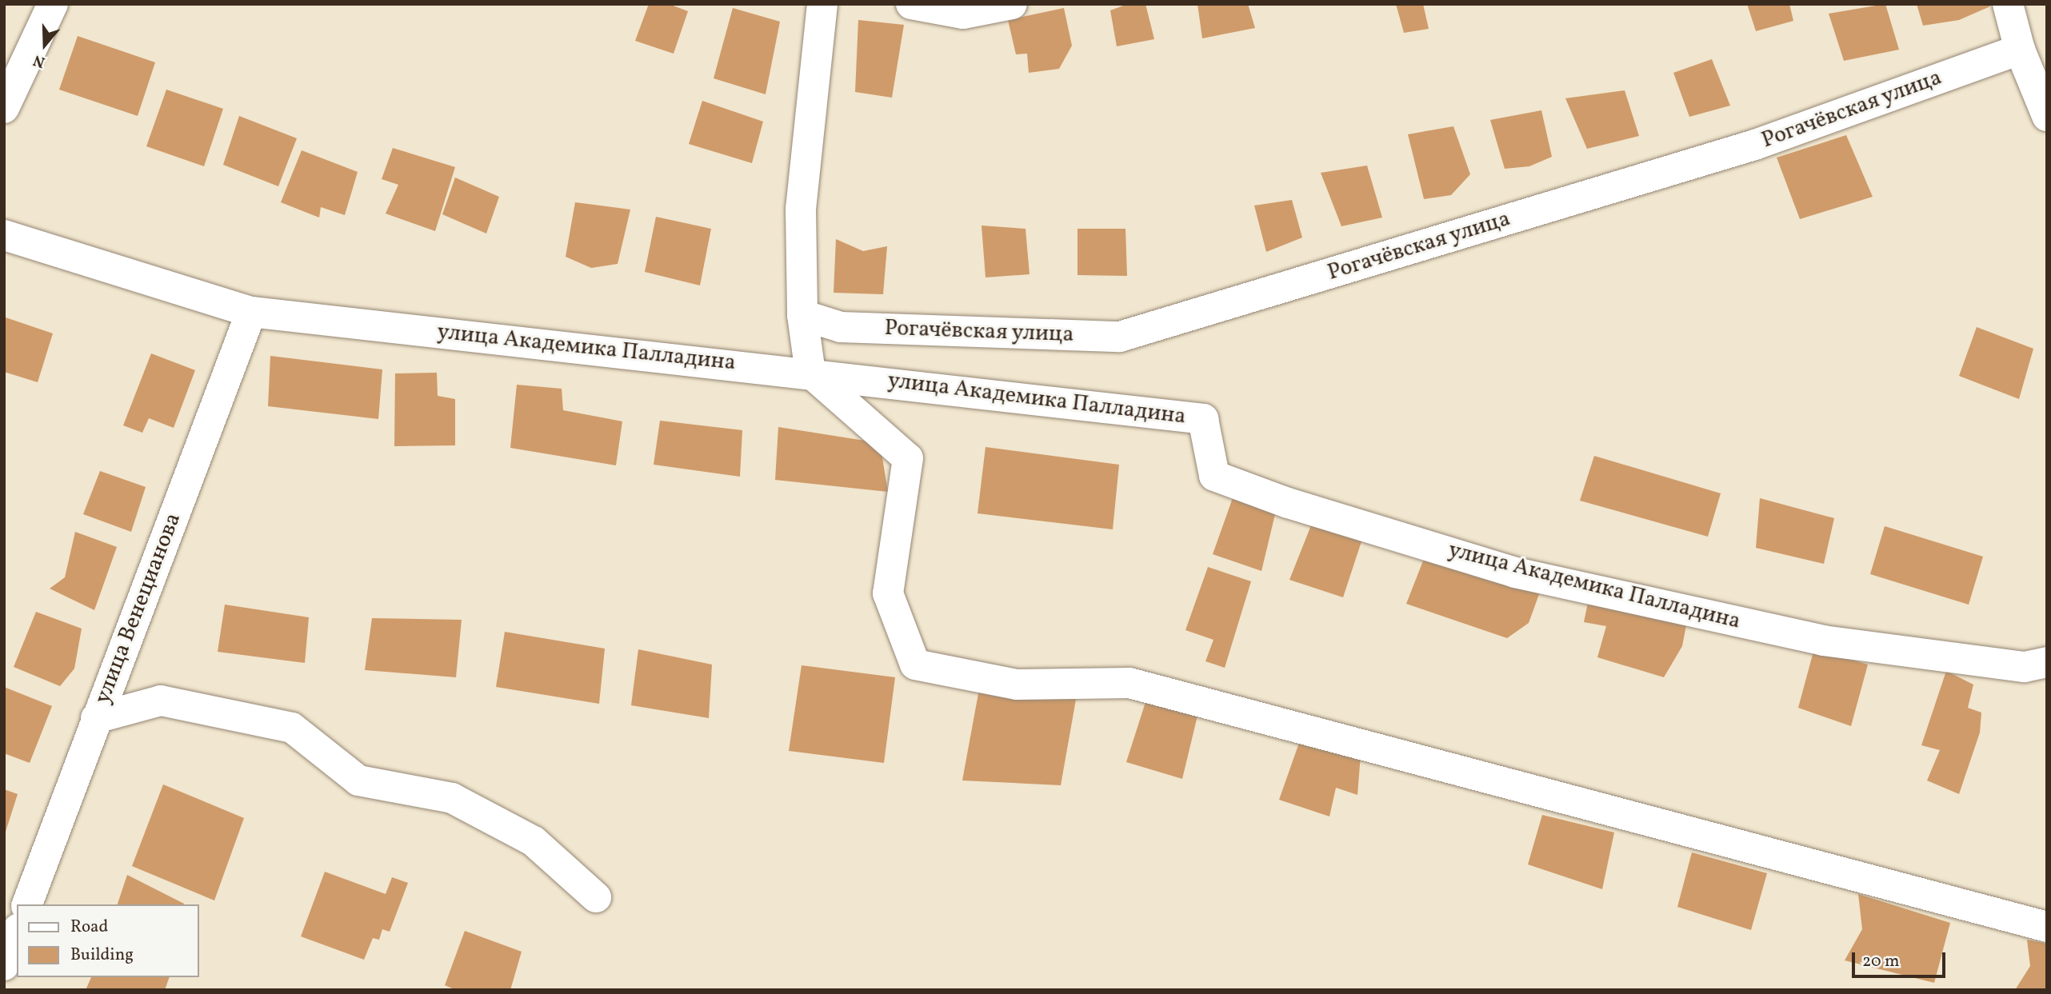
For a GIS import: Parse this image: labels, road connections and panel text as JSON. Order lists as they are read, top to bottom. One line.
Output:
{"streets":{"street":["Рогачёвская улица","улица Академика Палладина","улица Венецианова"]},"crossings":[["улица Академика Палладина","улица Венецианова"]],"legend":["Road","Building"],"scale_bar":"20 m","north":"bottom"}
